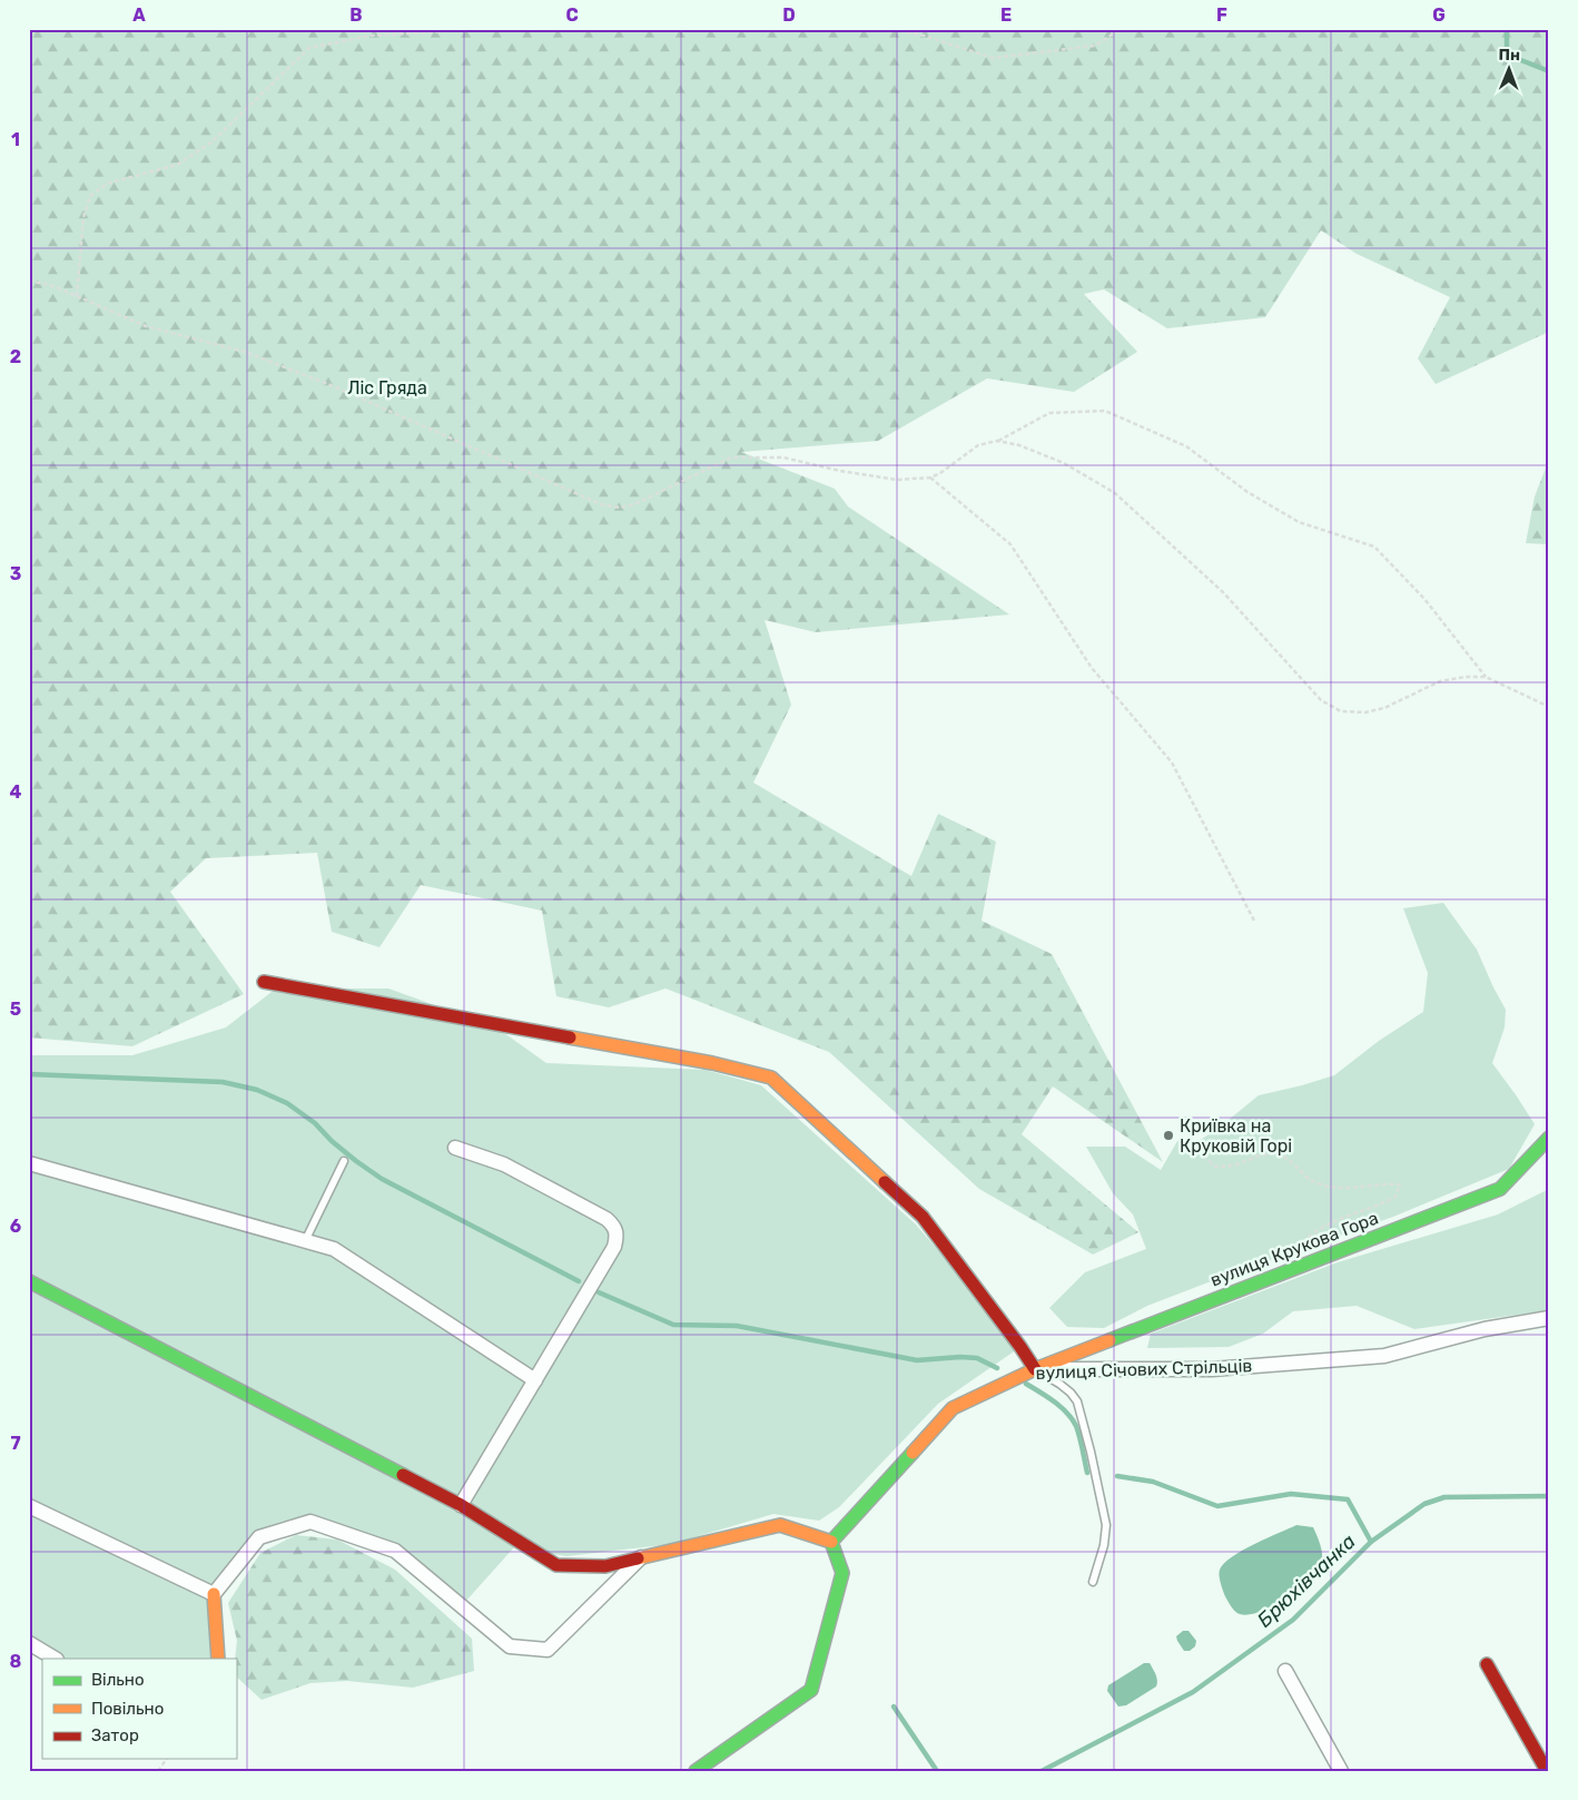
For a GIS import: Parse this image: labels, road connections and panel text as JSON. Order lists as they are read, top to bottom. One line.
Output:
{"streets":{"street":["вулиця Крукова Гора","вулиця Січових Стрільців"]},"crossings":[["вулиця Крукова Гора","вулиця Січових Стрільців"]],"water":["Брюхівчанка"],"parks":["Ліс Гряда"],"places":["Криївка на Круковій Горі"],"legend":["Вільно","Повільно","Затор"],"north":"top","grid":{"columns":["A","B","C","D","E","F","G"],"rows":["1","2","3","4","5","6","7","8"]}}
